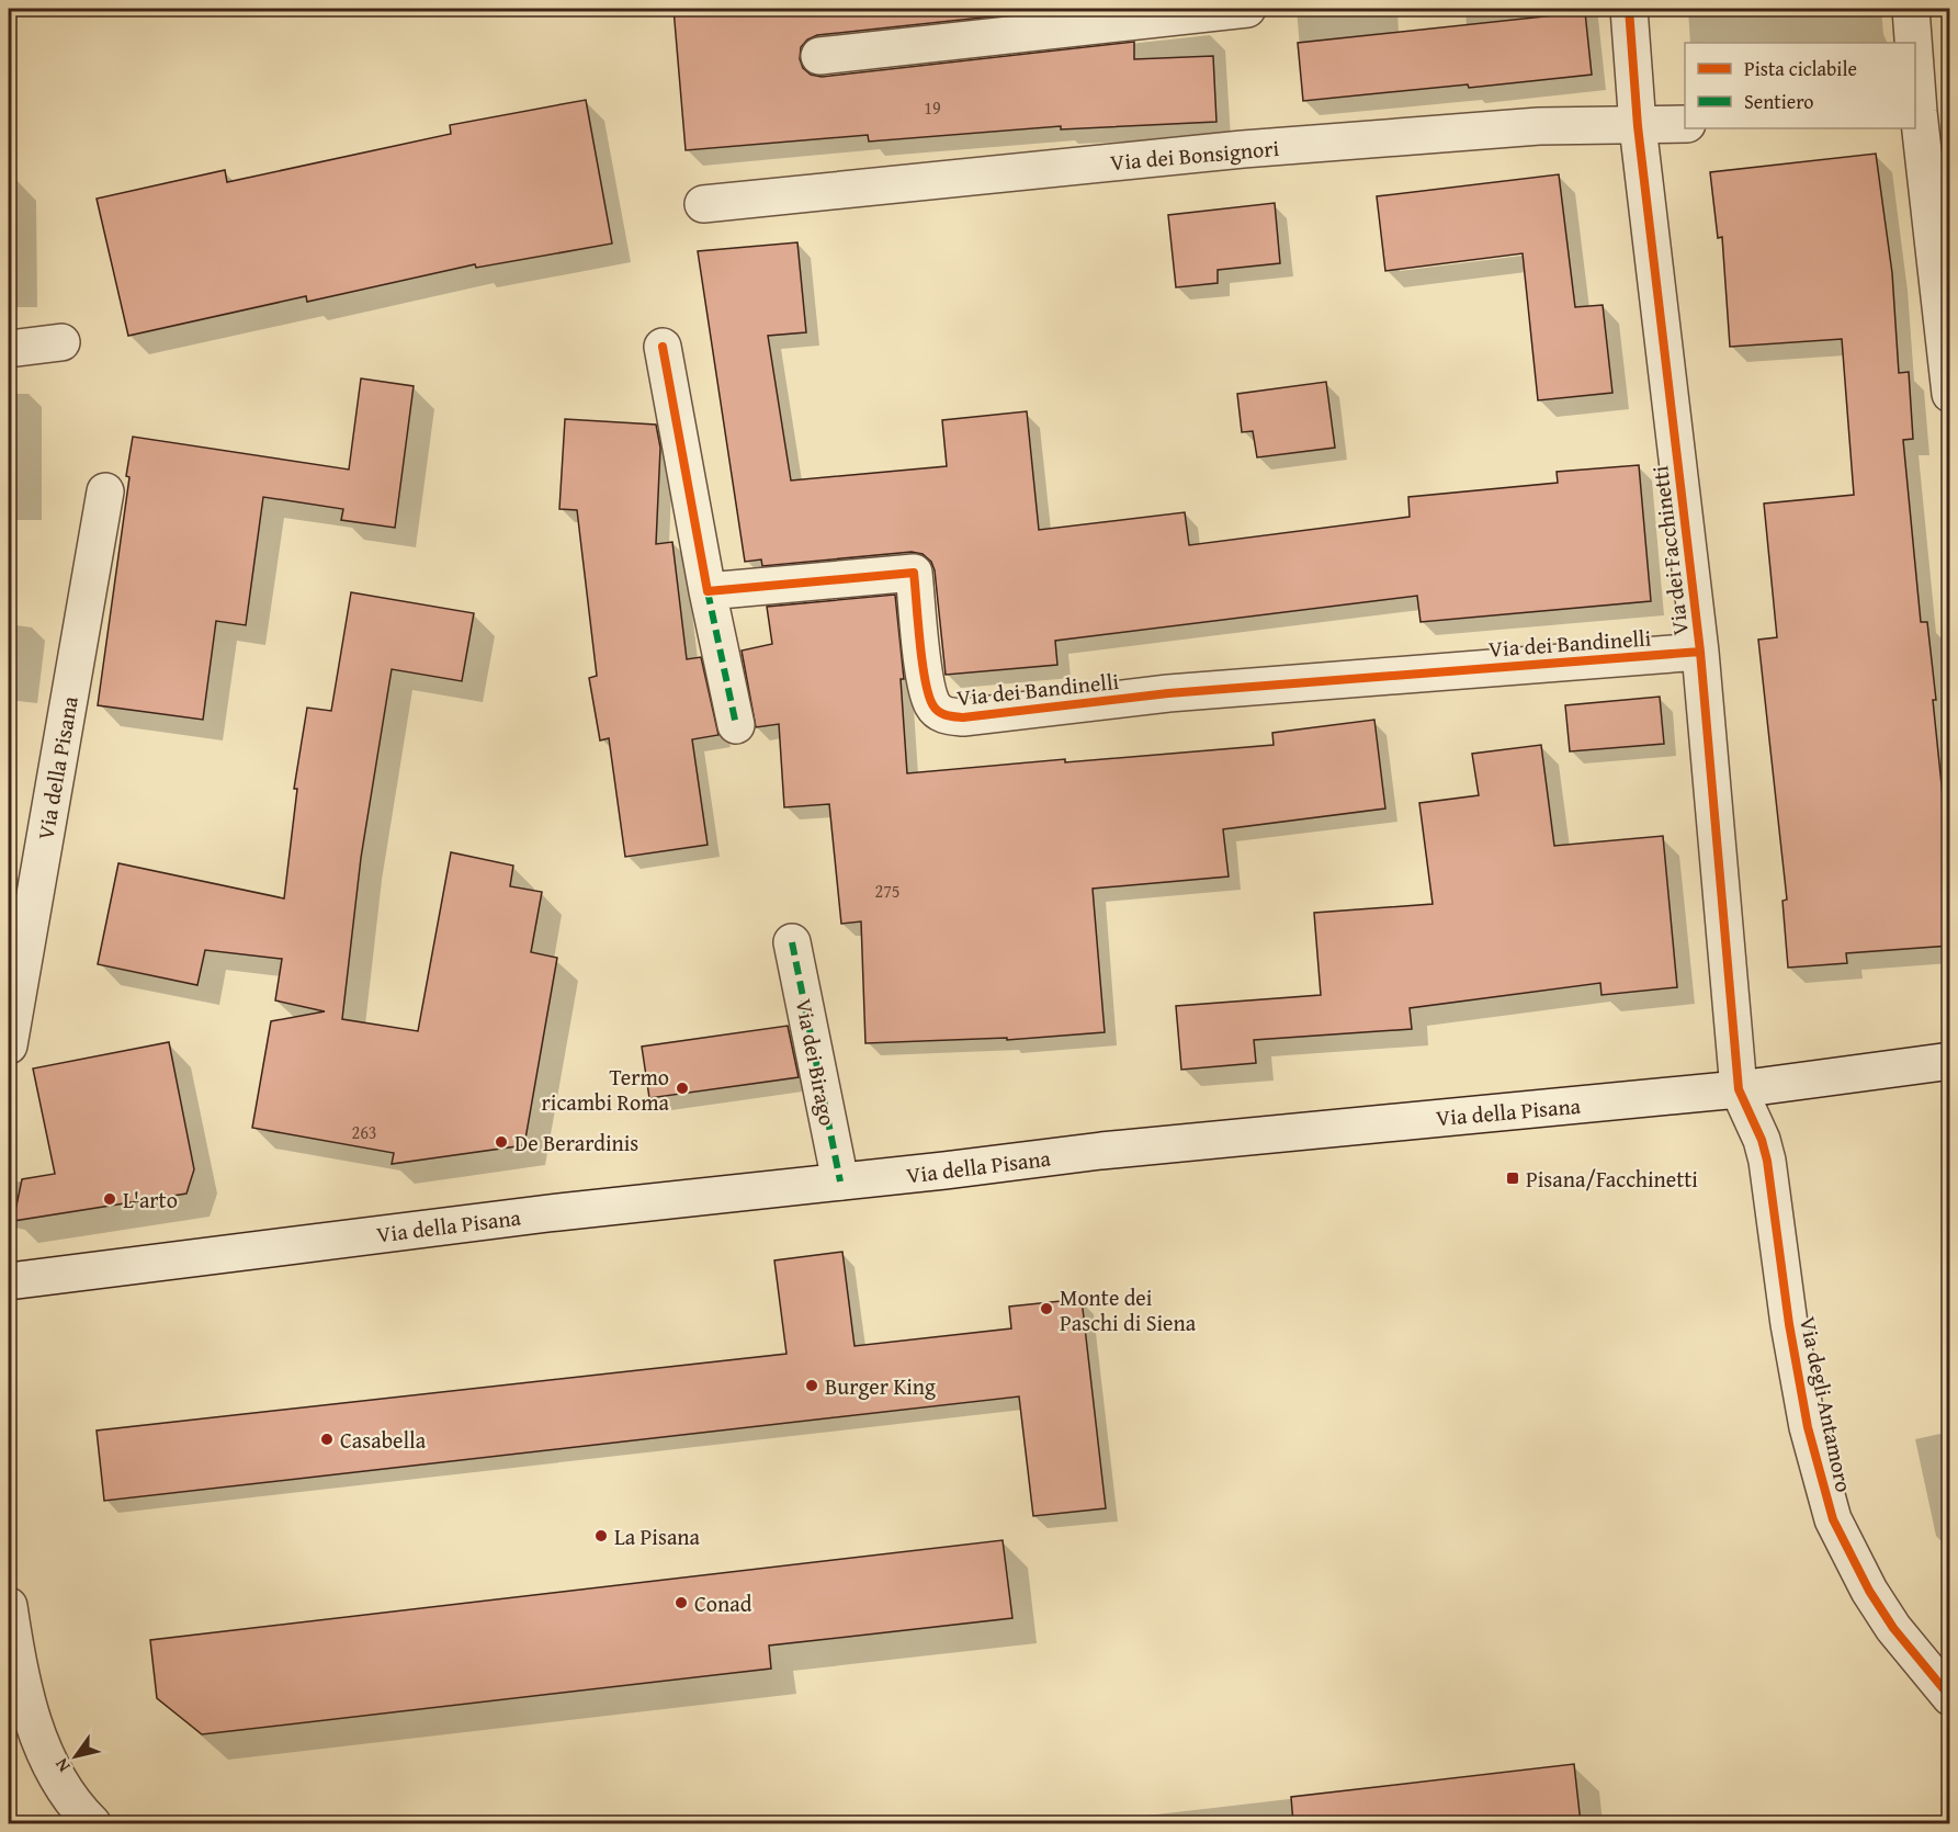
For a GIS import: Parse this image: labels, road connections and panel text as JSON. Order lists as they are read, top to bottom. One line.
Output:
{"streets":{"street":["Via dei Bonsignori","Via dei Facchinetti","Via dei Bandinelli","Via della Pisana","Via dei Birago","Via degli Antamoro"]},"crossings":[["Via dei Bonsignori","Via dei Facchinetti"],["Via dei Facchinetti","Via dei Bandinelli"],["Via dei Facchinetti","Via della Pisana"],["Via dei Facchinetti","Via degli Antamoro"],["Via della Pisana","Via dei Birago"],["Via della Pisana","Via degli Antamoro"]],"places":{"other":["Termo ricambi Roma","De Berardinis","L'arto","Monte dei Paschi di Siena","Burger King","Casabella","La Pisana","Conad"],"transit":["Pisana/Facchinetti"]},"house_numbers":["19","275","263"],"legend":["Pista ciclabile","Sentiero"],"north":"bottom left"}
